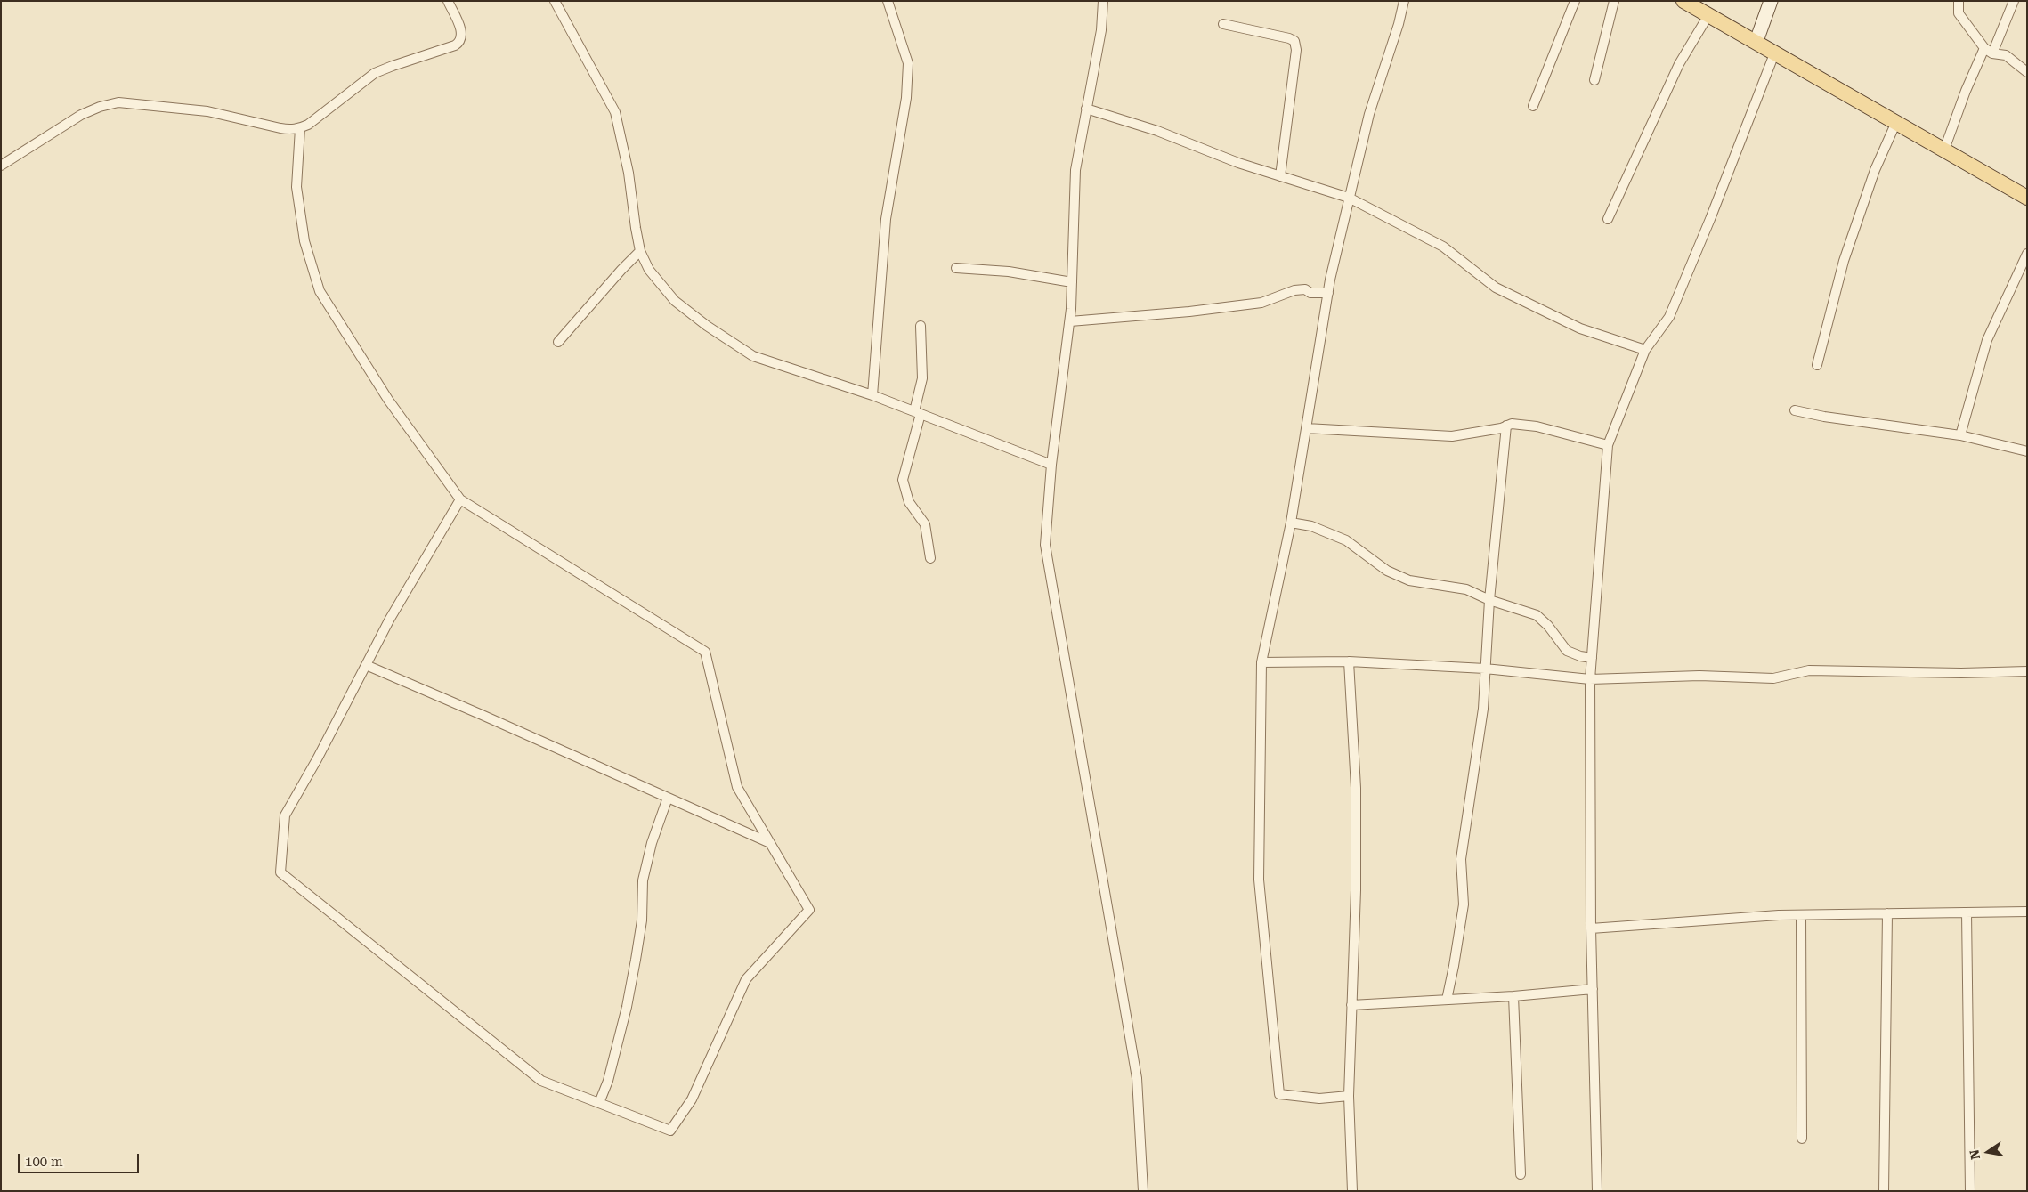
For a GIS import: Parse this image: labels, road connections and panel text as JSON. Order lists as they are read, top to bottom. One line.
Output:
{"scale_bar":"100 m","north":"left"}
